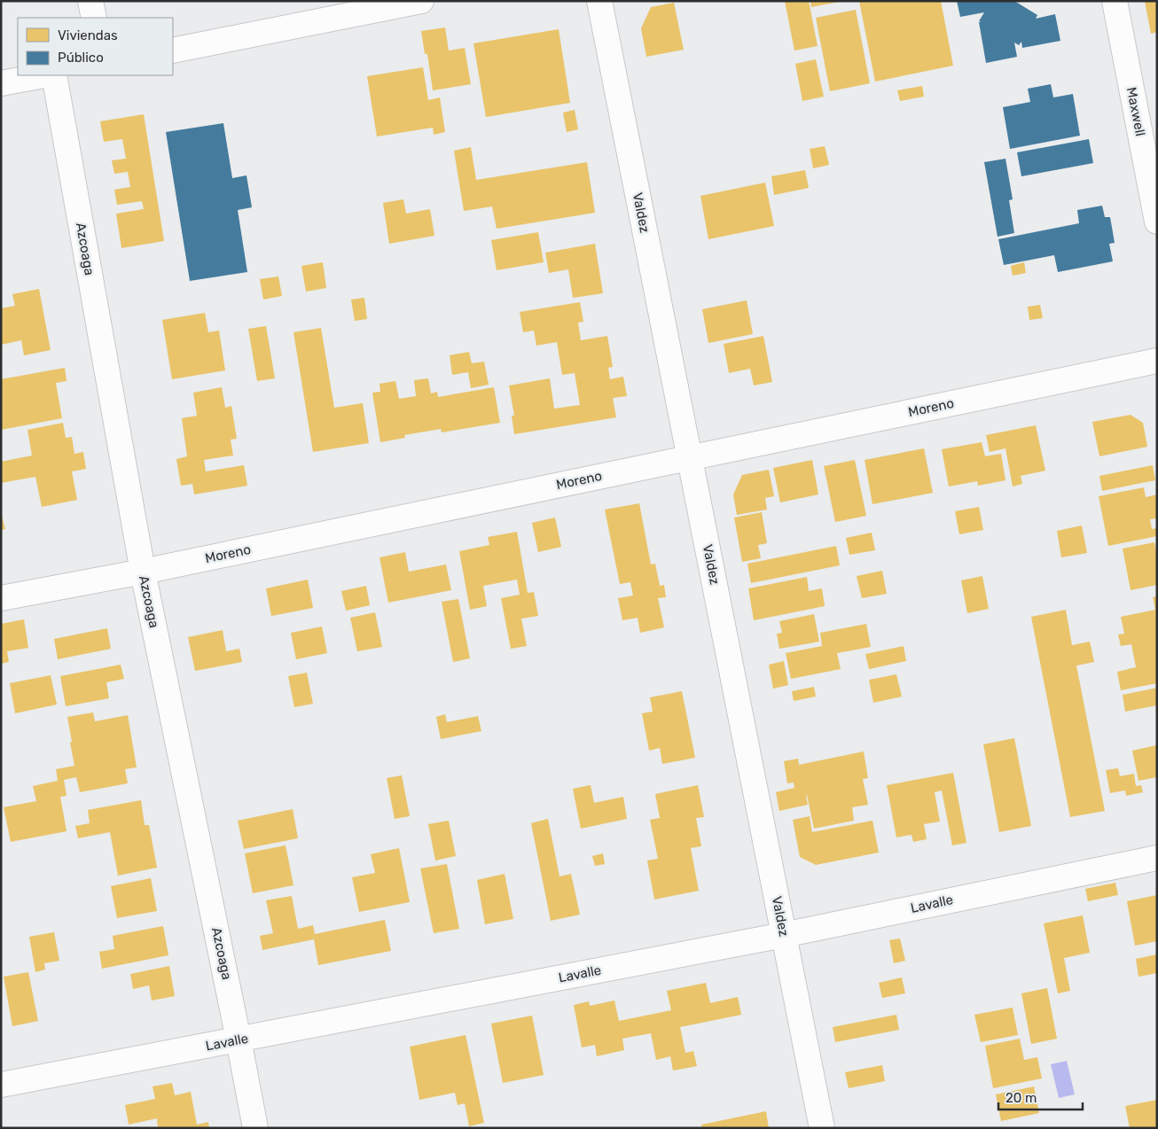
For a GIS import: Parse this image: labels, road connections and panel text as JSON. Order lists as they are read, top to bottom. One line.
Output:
{"streets":{"street":["Maxwell","Valdez","Azcoaga","Moreno","Lavalle"]},"crossings":[["Valdez","Moreno"],["Valdez","Lavalle"],["Azcoaga","Moreno"],["Azcoaga","Lavalle"]],"legend":["Viviendas","Público"],"scale_bar":"20 m"}
